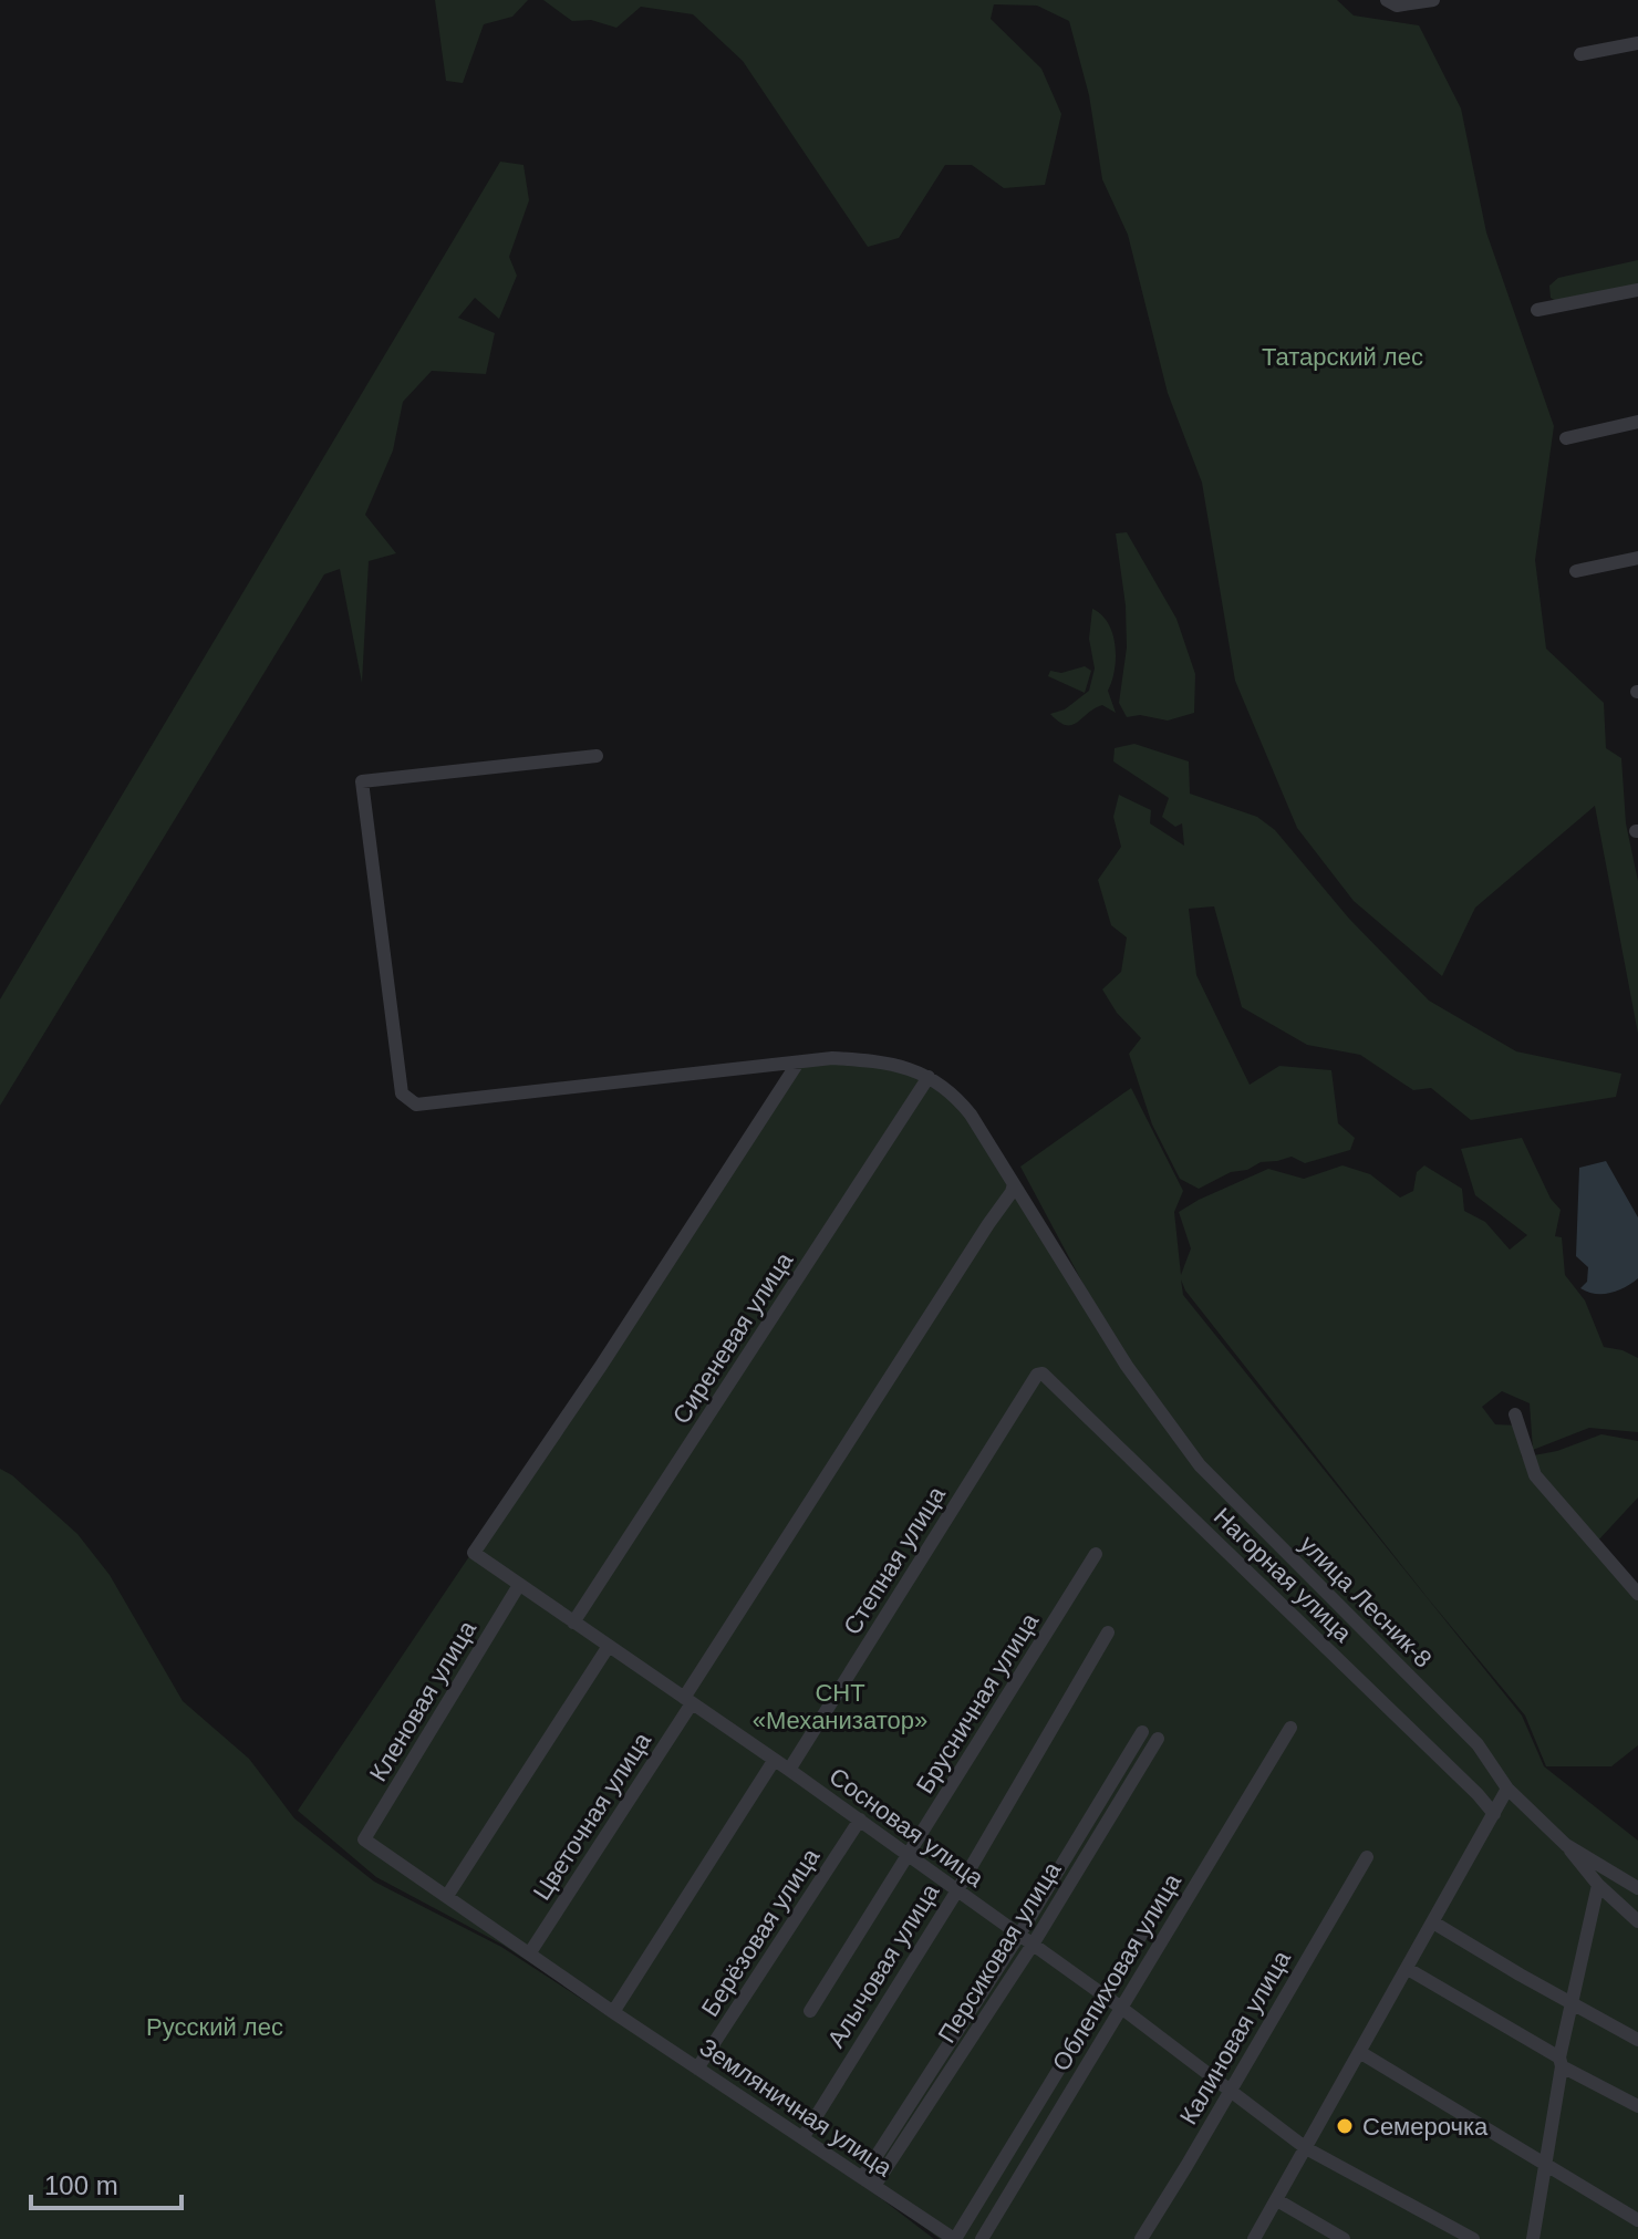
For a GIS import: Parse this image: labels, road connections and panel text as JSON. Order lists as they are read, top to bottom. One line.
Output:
{"streets":{"street":["Сиреневая улица","Степная улица","Нагорная улица","улица Лесник-8","Кленовая улица","Брусничная улица","Цветочная улица","Сосновая улица","Берёзовая улица","Персиковая улица","Алычовая улица","Облепиховая улица","Калиновая улица","Земляничная улица"]},"crossings":[["Сиреневая улица","улица Лесник-8"],["Сиреневая улица","Сосновая улица"],["Степная улица","Нагорная улица"],["Степная улица","Сосновая улица"],["улица Лесник-8","Цветочная улица"],["Кленовая улица","Сосновая улица"],["Кленовая улица","Земляничная улица"],["Брусничная улица","Сосновая улица"],["Цветочная улица","Сосновая улица"],["Цветочная улица","Земляничная улица"],["Сосновая улица","Берёзовая улица"],["Сосновая улица","Персиковая улица"],["Сосновая улица","Алычовая улица"],["Сосновая улица","Облепиховая улица"],["Сосновая улица","Калиновая улица"],["Берёзовая улица","Земляничная улица"],["Персиковая улица","Земляничная улица"],["Алычовая улица","Земляничная улица"]],"parks":["Татарский лес","СНТ «Механизатор»","Русский лес"],"places":["Семерочка"],"scale_bar":"100 m"}
